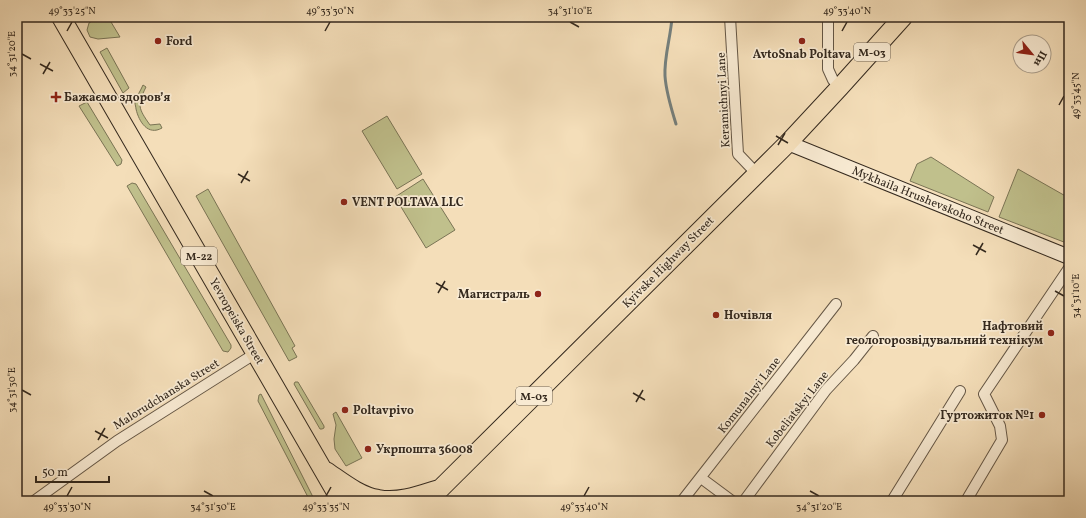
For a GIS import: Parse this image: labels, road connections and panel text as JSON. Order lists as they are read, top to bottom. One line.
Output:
{"streets":{"highway":["М-03","М-22","Kyivske Highway Street","Yevropeiska Street"],"street":["Keramichnyi Lane","Mykhaila Hrushevskoho Street","Malorudchanska Street","Komunalnyi Lane","Kobeliatskyi Lane"]},"crossings":[["Keramichnyi Lane","Kyivske Highway Street"],["Mykhaila Hrushevskoho Street","Kyivske Highway Street"],["Yevropeiska Street","Malorudchanska Street"]],"places":{"other":["Ford","AvtoSnab Poltava","VENT POLTAVA LLC","Магистраль","Ночівля","Нафтовий геологорозвідувальний технікум","Poltavpivo","Гуртожиток №1","Укрпошта 36008"],"health":["Бажаємо здоровʼя"]},"scale_bar":"50 m","north":"bottom right","coordinates":["49°33'25\"N","49°33'30\"N","34°31'10\"E","49°33'40\"N","34°31'20\"E","49°33'45\"N","34°31'30\"E","49°33'35\"N"]}
